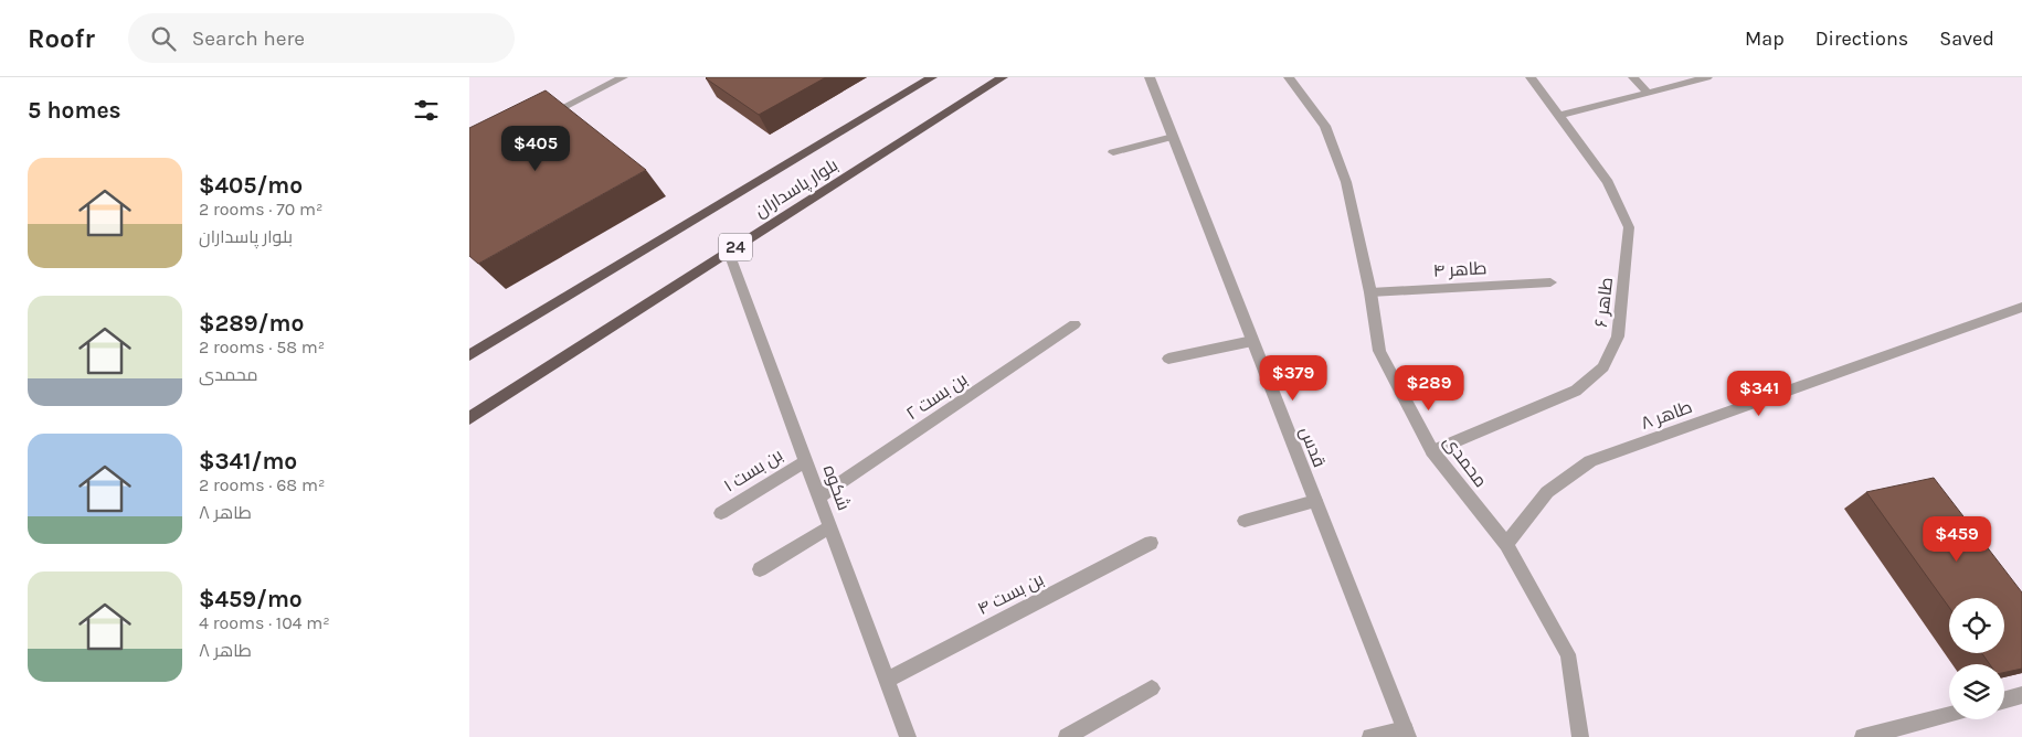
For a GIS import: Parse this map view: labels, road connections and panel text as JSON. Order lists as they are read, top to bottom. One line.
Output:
{"streets":{"highway":["بلوار پاسداران","24"],"street":["طاهر ۴","طاهر ۶","بن بست ۲","طاهر ۸","قدس","محمدی","بن بست ۱","شکوه","بن بست ۴"]},"crossings":[["بلوار پاسداران","شکوه"],["طاهر ۴","محمدی"],["طاهر ۶","محمدی"],["بن بست ۲","شکوه"],["طاهر ۸","محمدی"],["بن بست ۱","شکوه"],["شکوه","بن بست ۴"]],"page":{"header":"Roofr","search":"Search here","nav":["Map","Directions","Saved"],"heading":"5 homes","price":["$405","$379","$289","$341","$459"],"list":[{"name":"$405/mo","note":"2 rooms · 70 m² · بلوار پاسداران"},{"name":"$289/mo","note":"2 rooms · 58 m² · محمدی"},{"name":"$341/mo","note":"2 rooms · 68 m² · طاهر ۸"},{"name":"$459/mo","note":"4 rooms · 104 m² · طاهر ۸"}]}}
